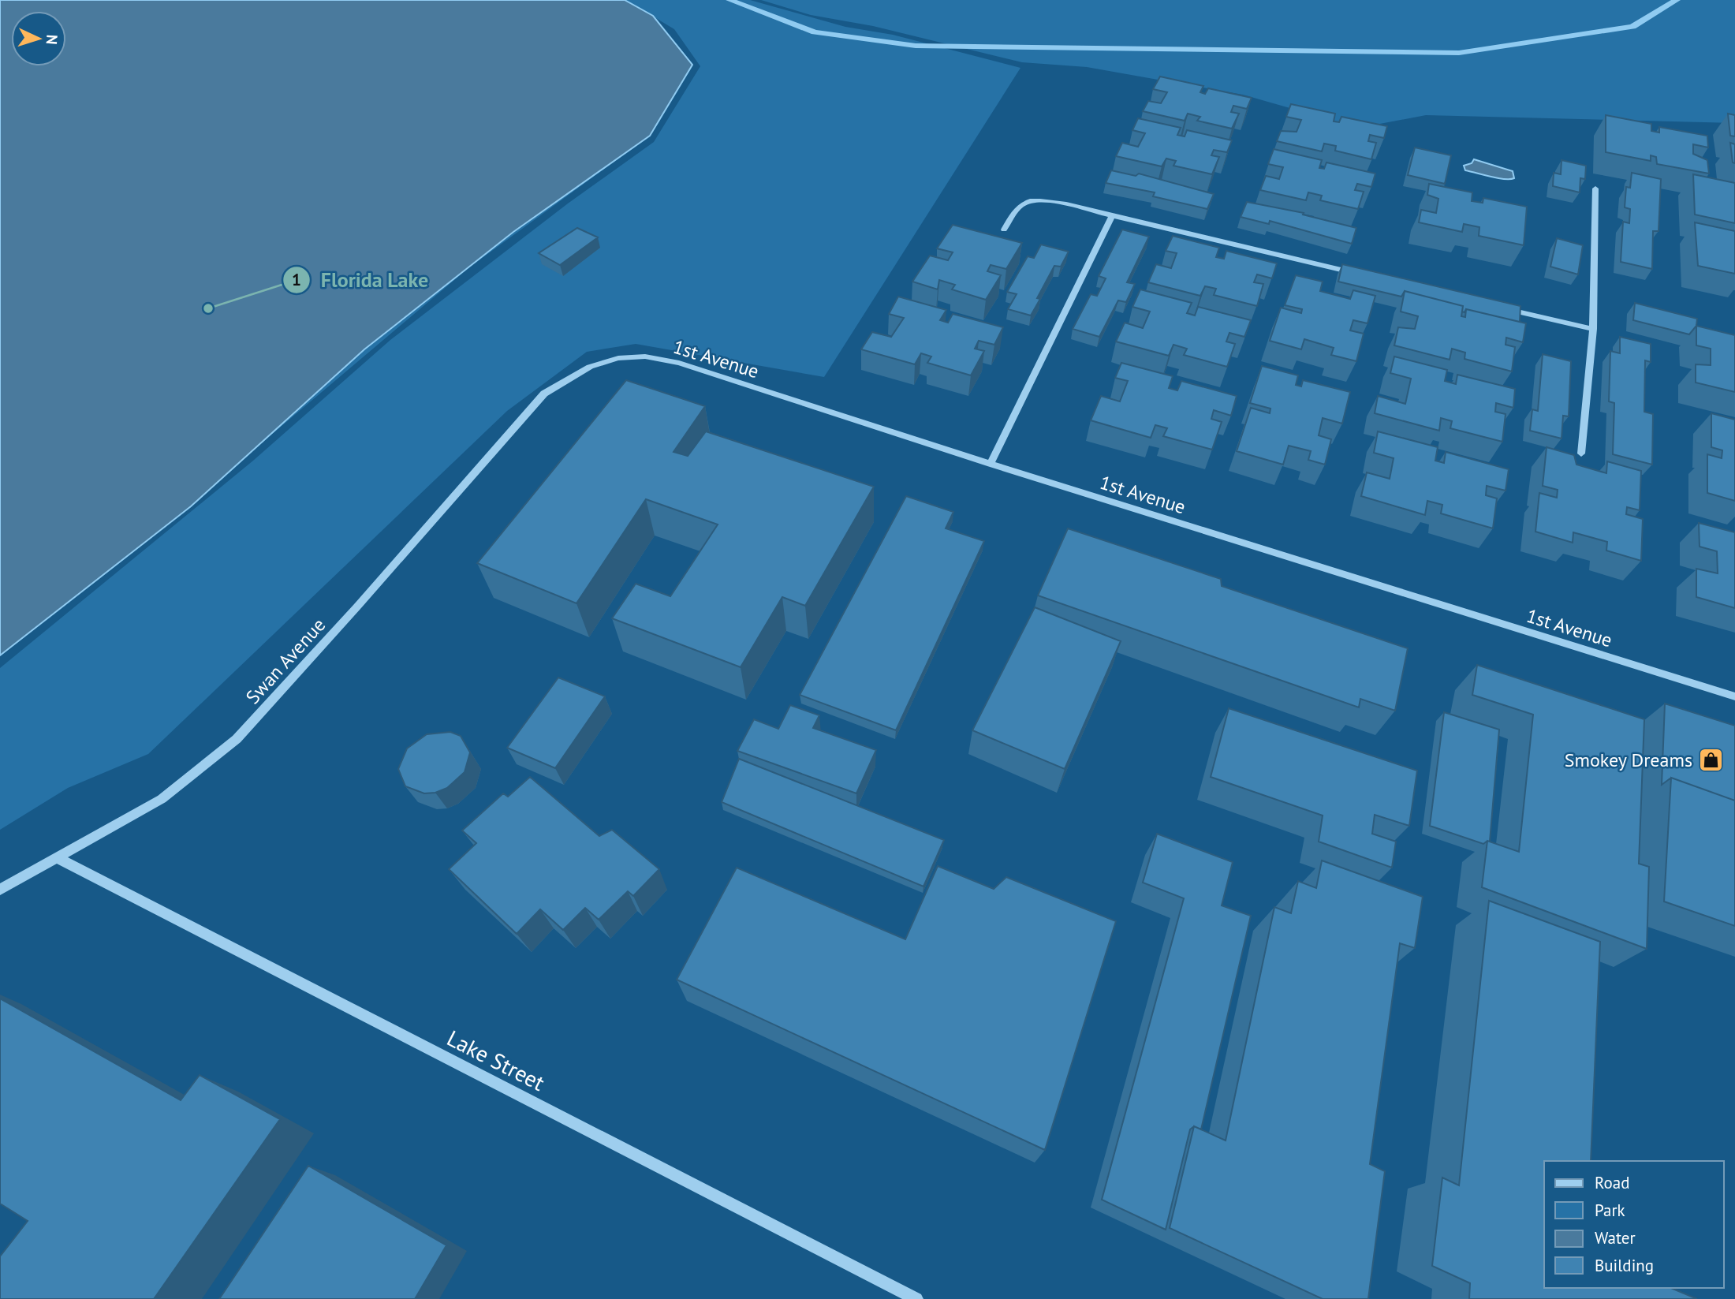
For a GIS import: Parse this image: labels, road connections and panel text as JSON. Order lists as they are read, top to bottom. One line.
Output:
{"streets":{"street":["1st Avenue","Swan Avenue","Lake Street"]},"crossings":[["1st Avenue","Swan Avenue"],["Swan Avenue","Lake Street"]],"places":{"other":["Florida Lake"],"shop":["Smokey Dreams"]},"legend":["Road","Park","Water","Building"],"north":"right"}
